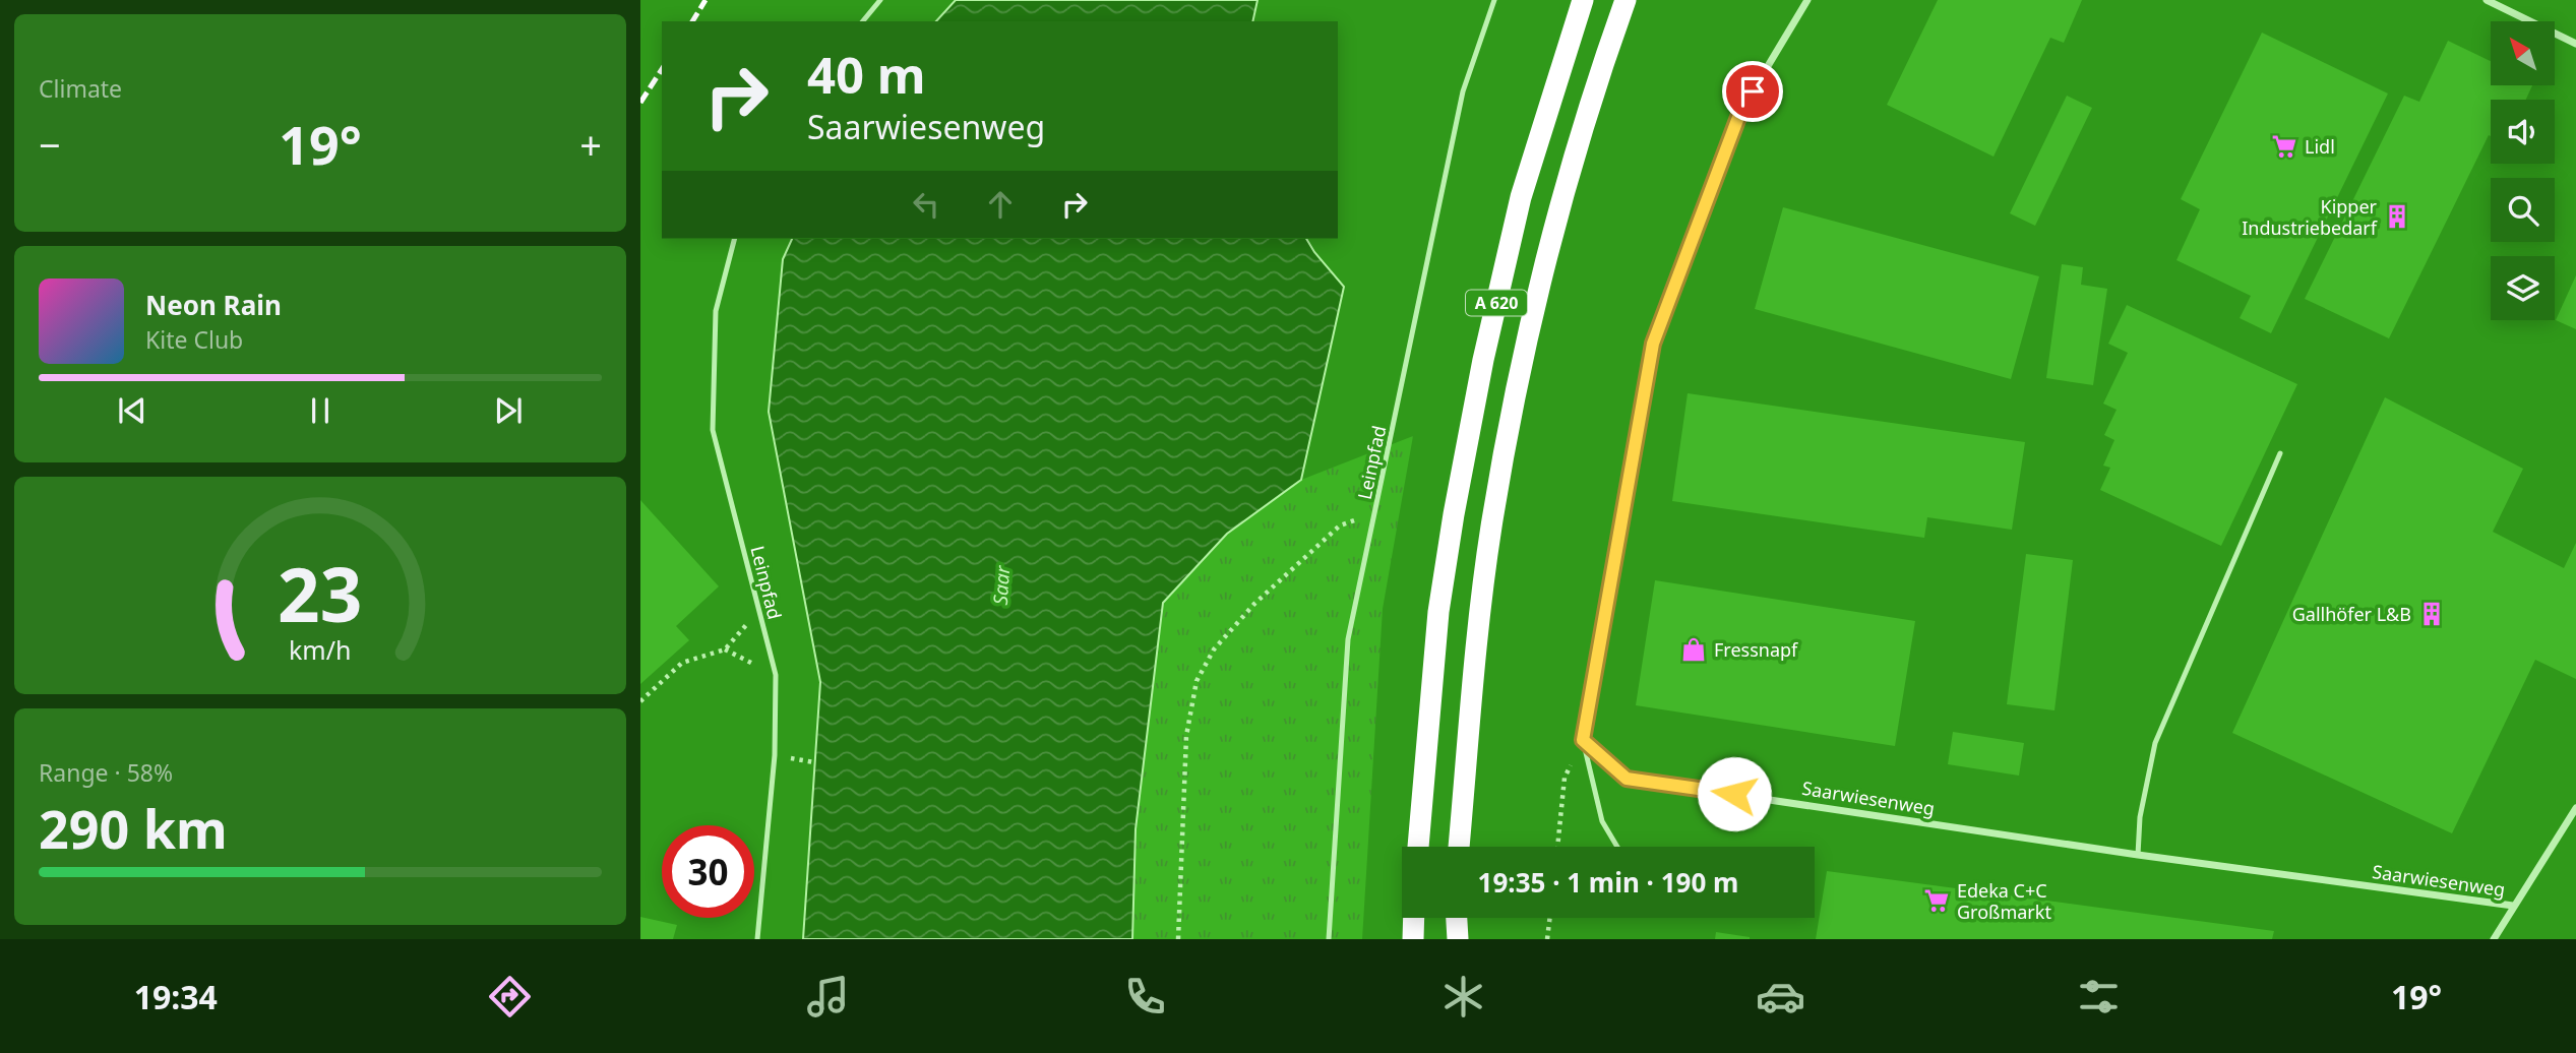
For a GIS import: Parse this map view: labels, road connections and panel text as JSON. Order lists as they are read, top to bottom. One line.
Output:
{"streets":{"highway":["A 620"],"street":["Saarwiesenweg"],"lane":["Leinpfad"]},"water":["Saar"],"places":{"supermarket":["Lidl","Edeka C+C Großmarkt"],"building":["Kipper Industriebedarf","Gallhöfer L&B"],"shop":["Fressnapf"]},"north":"top left","page":{"tile":["Climate",["Range · 58%","290 km"]],"turn":["40 m","Saarwiesenweg"],"heat":["−","19°","+"],"song":["Neon Rain","Kite Club"],"limit":"30","trip":"19:35 · 1 min · 190 m","tabs":["19:34","19°"],"gauge":["23","km/h"]}}
